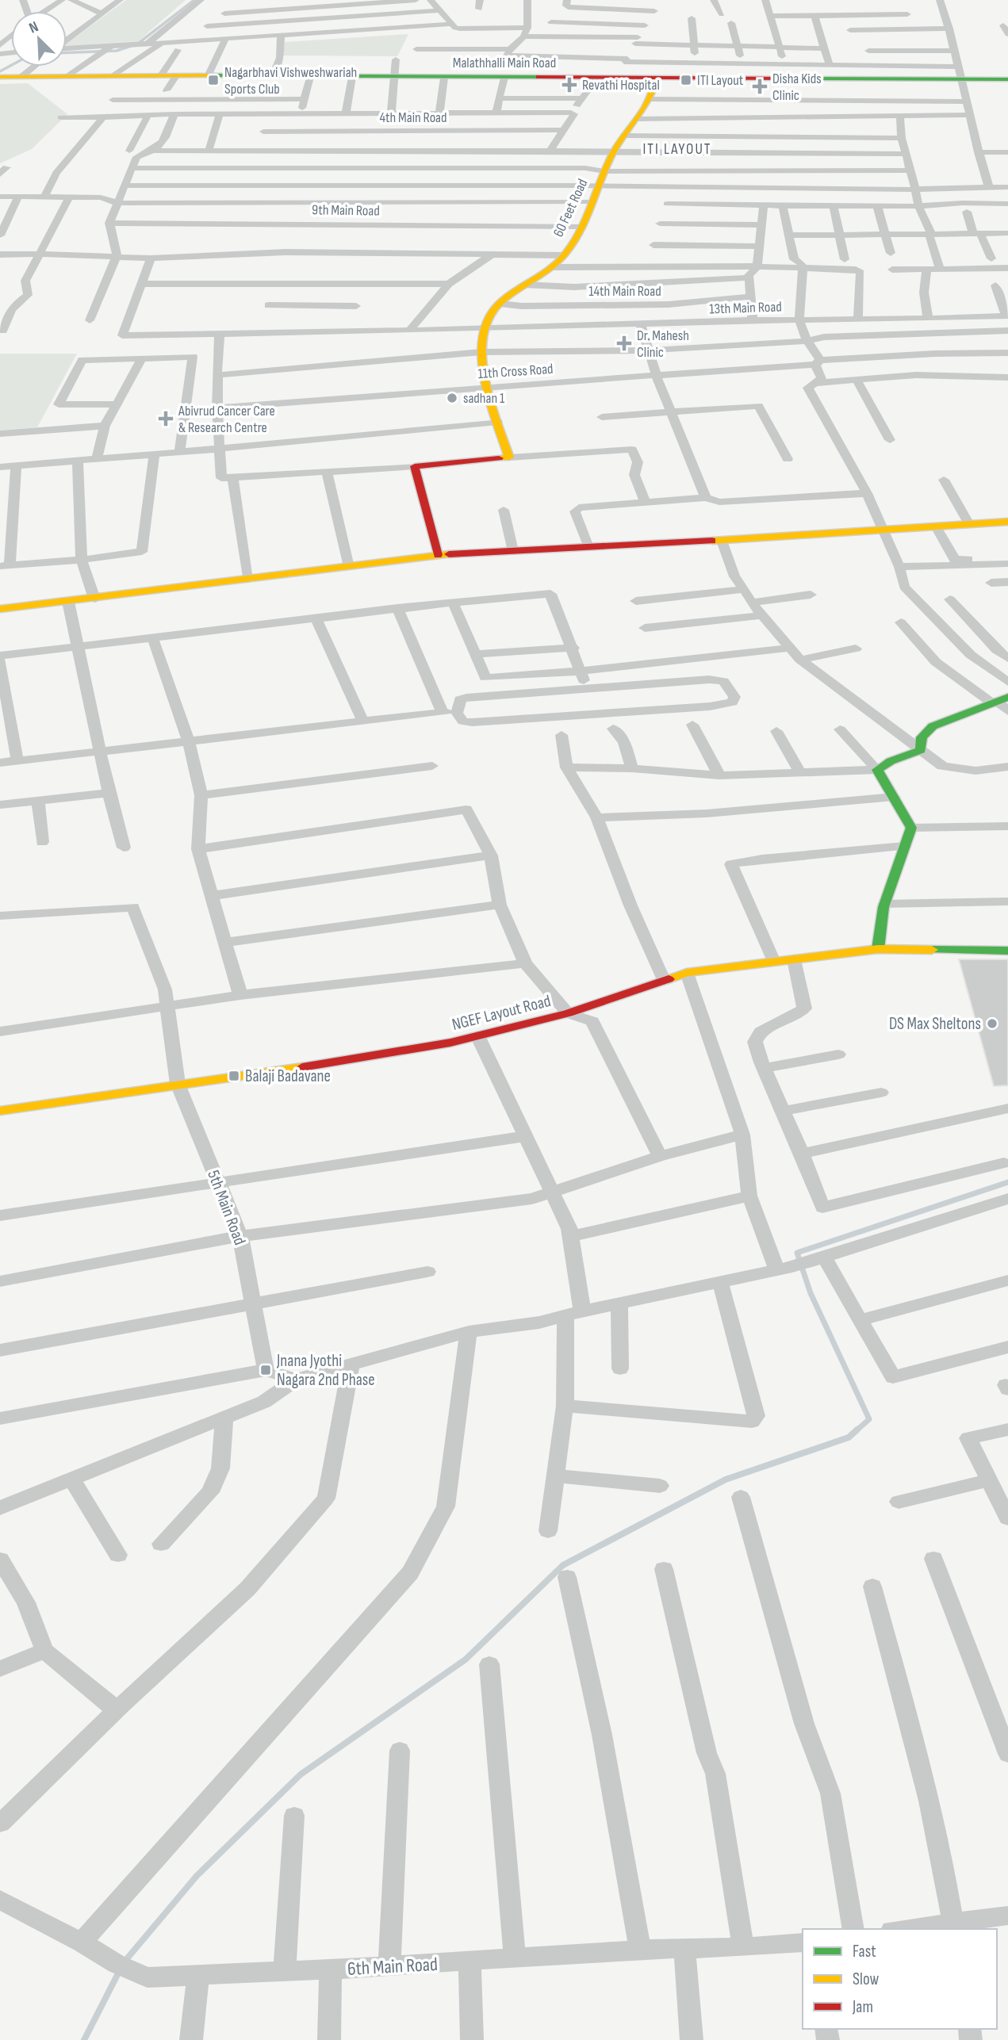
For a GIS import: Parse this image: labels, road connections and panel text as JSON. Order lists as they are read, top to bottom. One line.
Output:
{"streets":{"street":["Malathhalli Main Road","4th Main Road","60 Feet Road","9th Main Road","14th Main Road","13th Main Road","11th Cross Road","NGEF Layout Road","5th Main Road","6th Main Road"]},"crossings":[["Malathhalli Main Road","60 Feet Road"],["60 Feet Road","9th Main Road"],["60 Feet Road","14th Main Road"],["60 Feet Road","13th Main Road"],["60 Feet Road","11th Cross Road"],["NGEF Layout Road","5th Main Road"]],"districts":["ITI LAYOUT"],"places":{"transit":["Nagarbhavi Vishweshwariah Sports Club","ITI Layout","Balaji Badavane","Jnana Jyothi Nagara 2nd Phase"],"health":["Revathi Hospital","Disha Kids Clinic","Dr. Mahesh Clinic","Abivrud Cancer Care & Research Centre"],"other":["sadhan 1","DS Max Sheltons"]},"legend":["Fast","Slow","Jam"],"north":"top left"}
